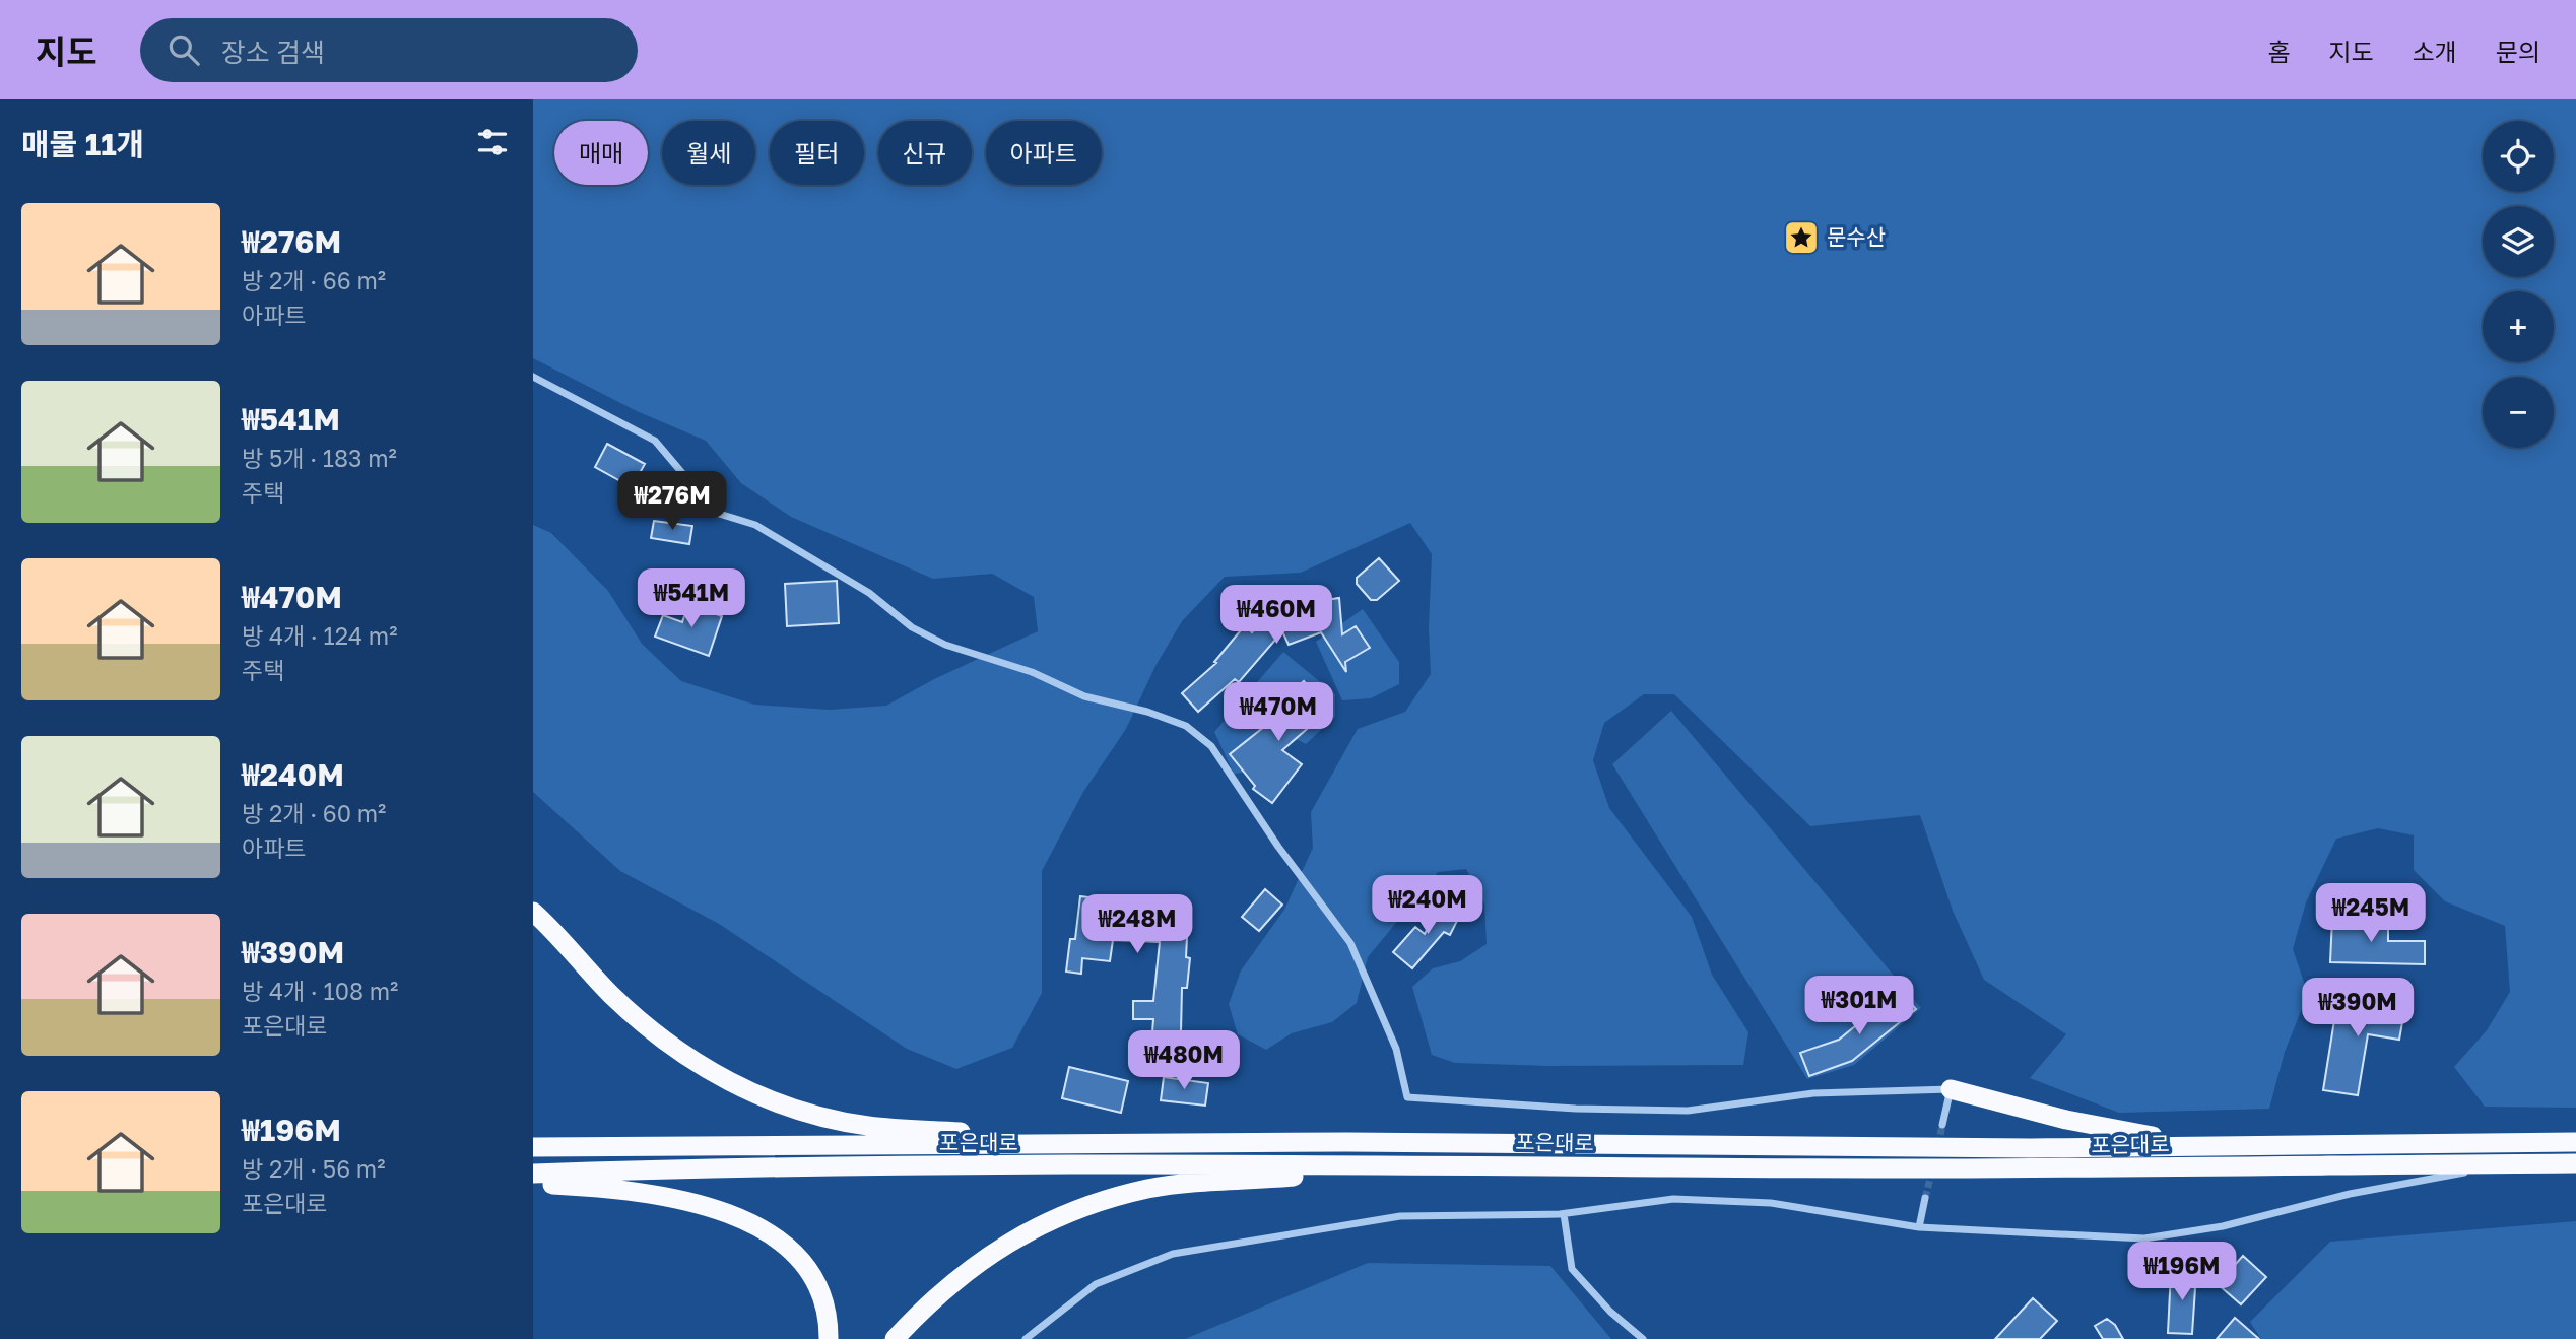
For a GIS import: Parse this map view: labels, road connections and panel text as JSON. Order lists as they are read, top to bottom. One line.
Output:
{"streets":{"highway":["포은대로"]},"places":{"place":["문수산"]},"page":{"header":"지도","search":"장소 검색","nav":["홈","지도","소개","문의"],"heading":"매물 11개","map_buttons":["+","−"],"chip":["매매","월세","필터","신규","아파트"],"list":[{"name":"₩276M","note":"방 2개 · 66 m² · 아파트"},{"name":"₩541M","note":"방 5개 · 183 m² · 주택"},{"name":"₩470M","note":"방 4개 · 124 m² · 주택"},{"name":"₩240M","note":"방 2개 · 60 m² · 아파트"},{"name":"₩390M","note":"방 4개 · 108 m² · 포은대로"},{"name":"₩196M","note":"방 2개 · 56 m² · 포은대로"}],"price":["₩276M","₩541M","₩460M","₩470M","₩240M","₩245M","₩248M","₩301M","₩390M","₩480M","₩196M"]}}
